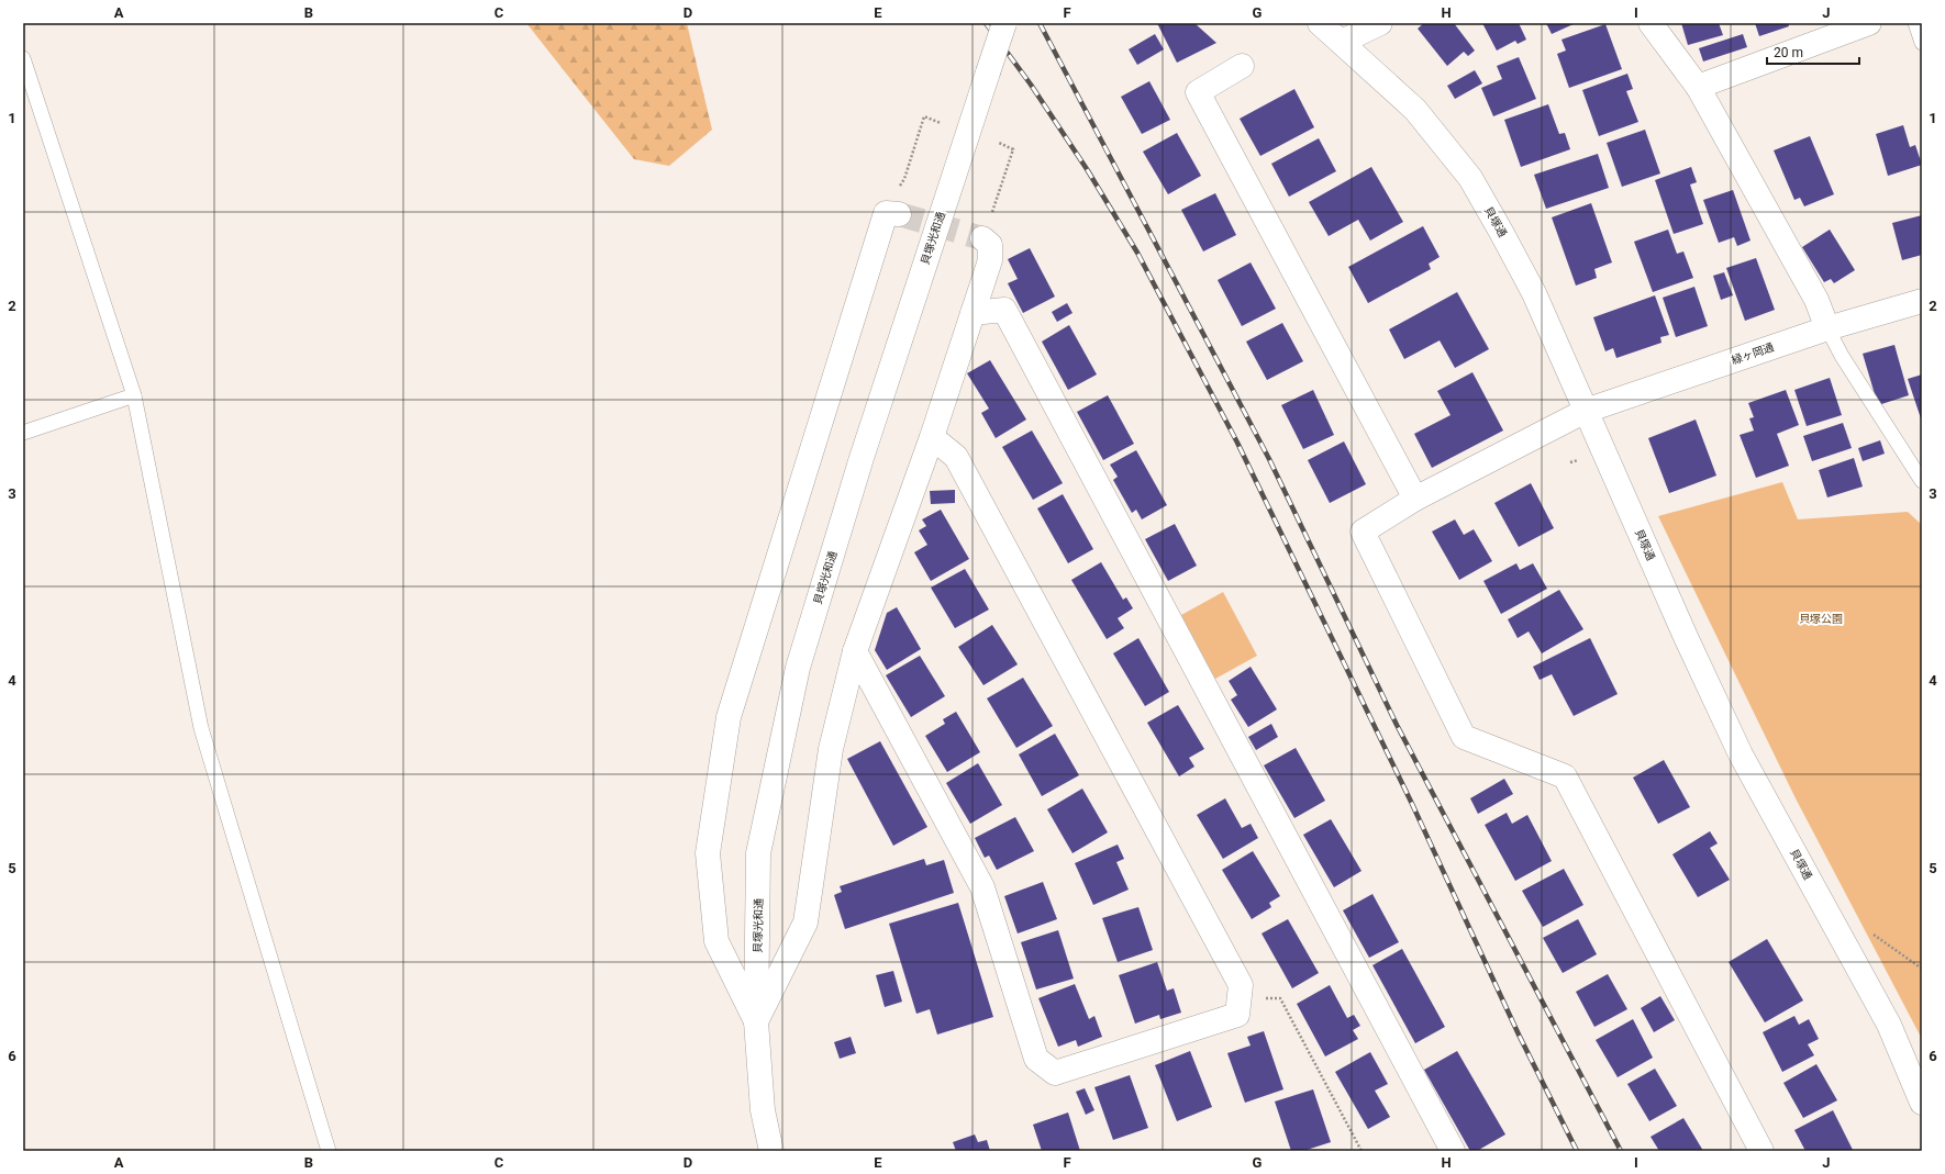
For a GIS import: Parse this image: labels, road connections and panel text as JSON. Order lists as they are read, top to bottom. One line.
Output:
{"streets":{"street":["貝塚通","貝塚光和通","緑ヶ岡通"]},"crossings":[["貝塚通","緑ヶ岡通"]],"parks":["貝塚公園"],"scale_bar":"20 m","grid":{"columns":["A","B","C","D","E","F","G","H","I","J"],"rows":["1","2","3","4","5","6"]}}
